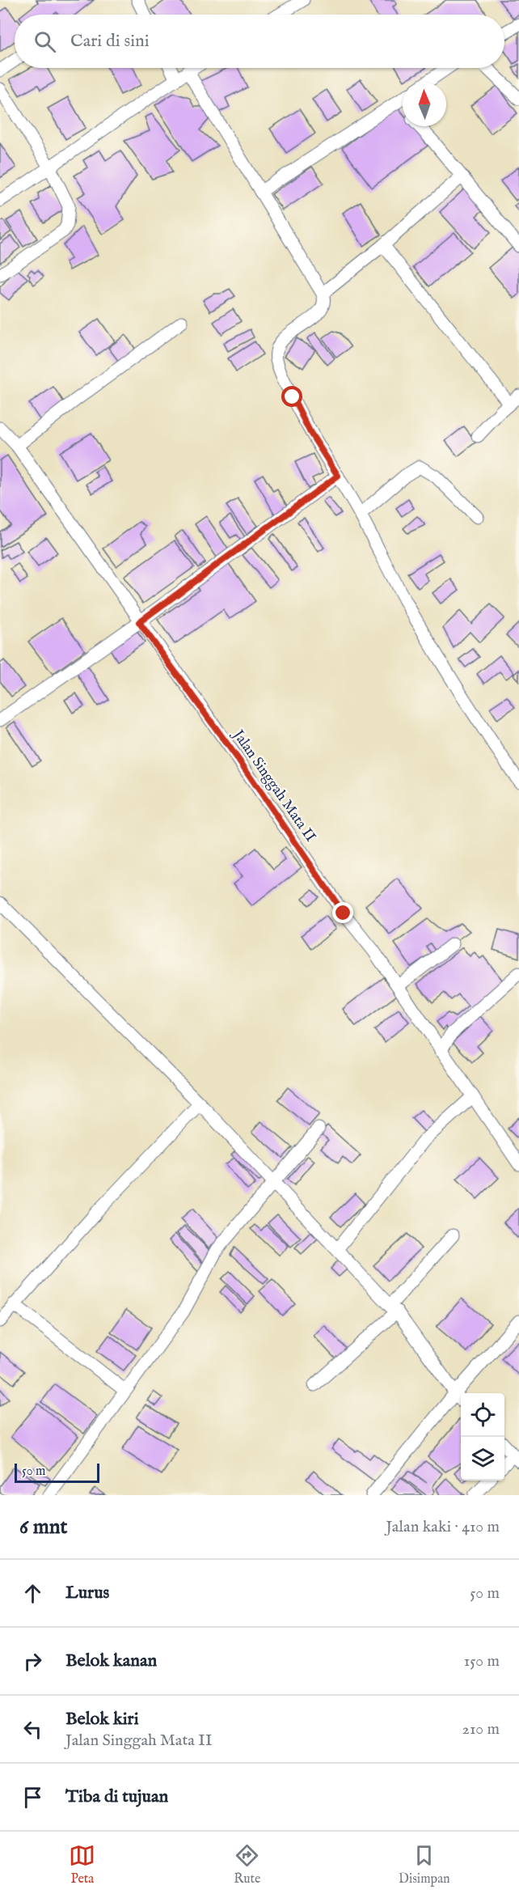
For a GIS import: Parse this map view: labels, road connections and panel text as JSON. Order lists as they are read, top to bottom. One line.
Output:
{"streets":{"street":["Jalan Singgah Mata II"]},"scale_bar":"50 m","north":"top","page":{"search":"Cari di sini","scale":"50 m","heading":["6 mnt","Jalan kaki · 410 m"],"list":[["Lurus","50 m"],["Belok kanan","150 m"],["Belok kiri","Jalan Singgah Mata II","210 m"],"Tiba di tujuan"],"nav":["Peta","Rute","Disimpan"]}}
